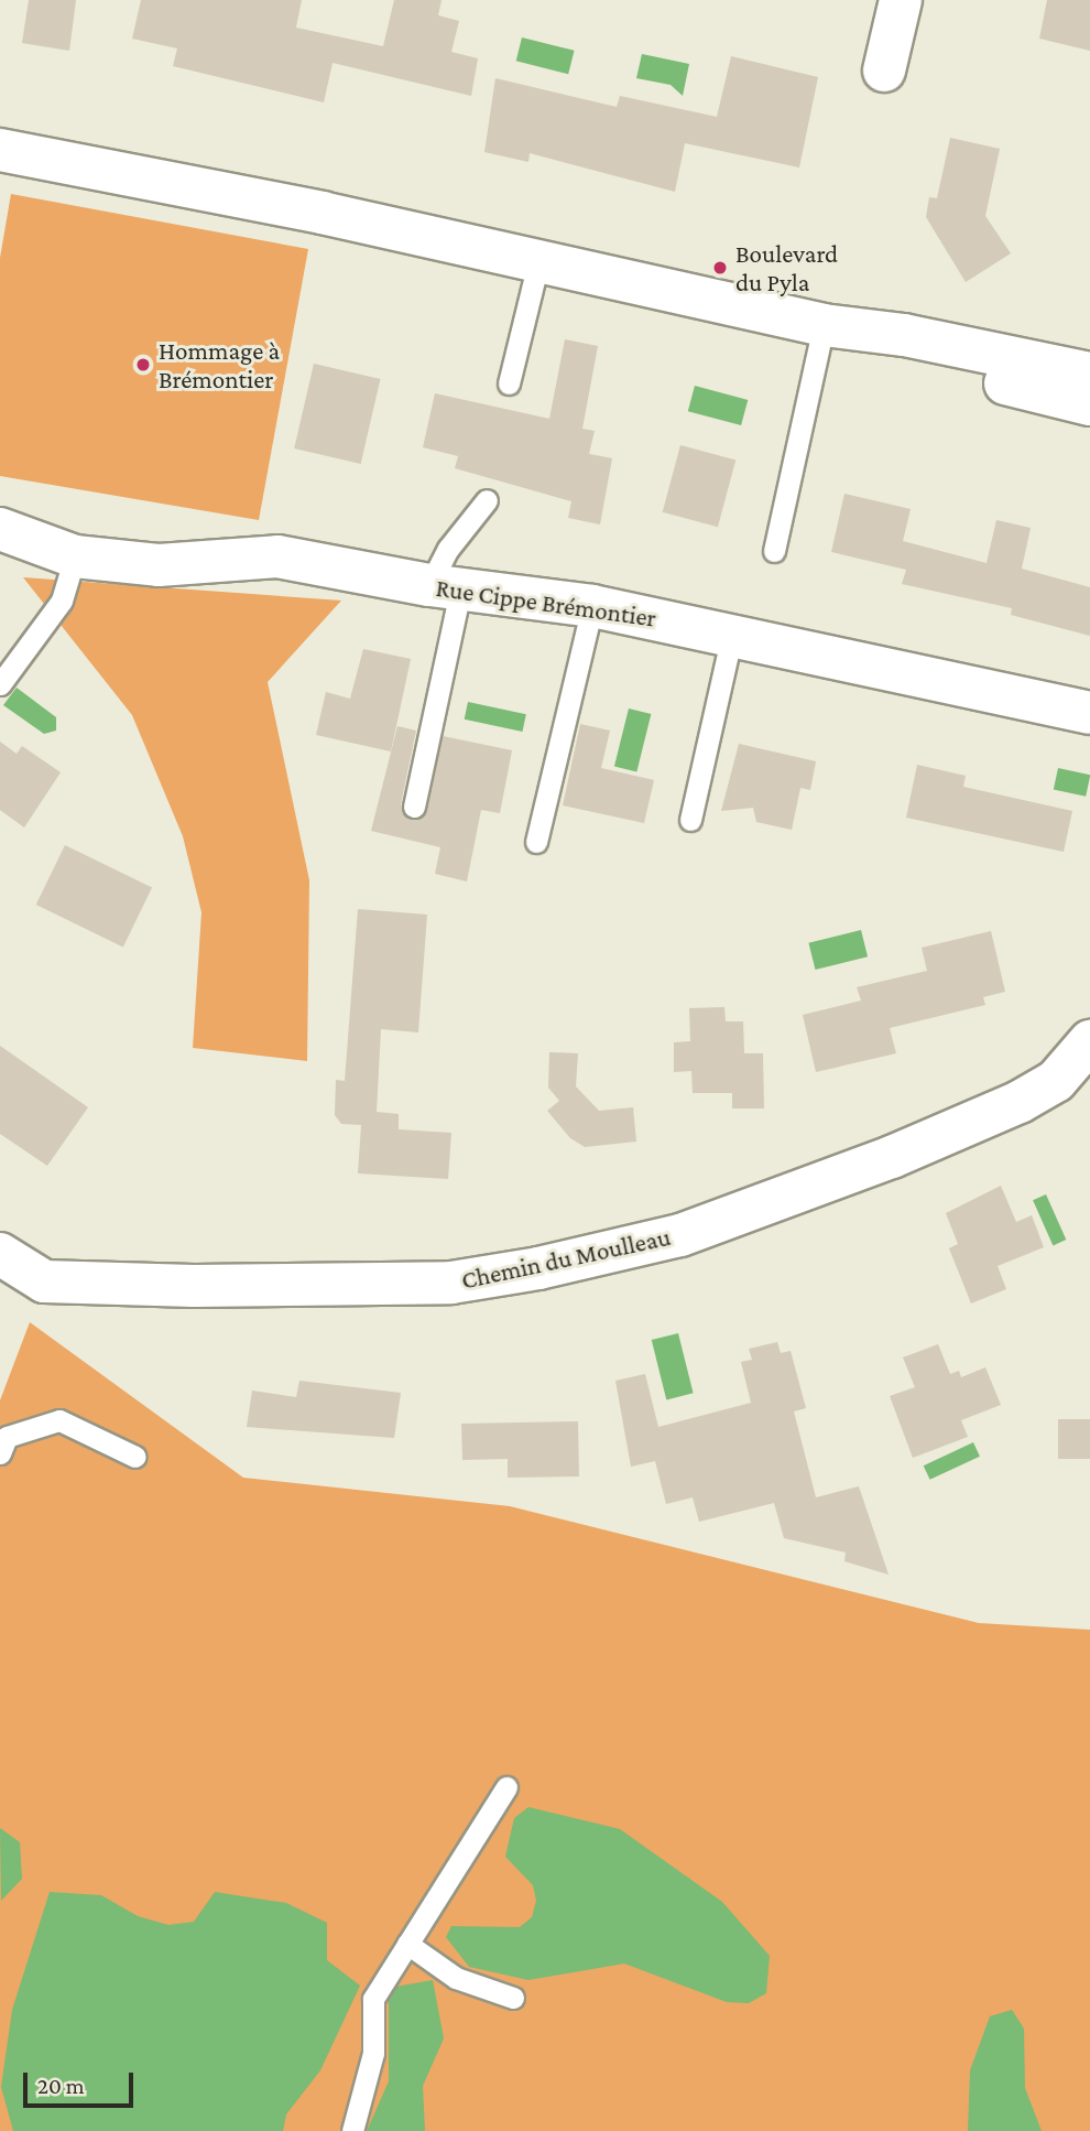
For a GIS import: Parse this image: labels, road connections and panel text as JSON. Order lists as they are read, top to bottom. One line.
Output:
{"streets":{"street":["Rue Cippe Brémontier","Chemin du Moulleau"]},"places":["Boulevard du Pyla","Hommage à Brémontier"],"scale_bar":"20 m"}
